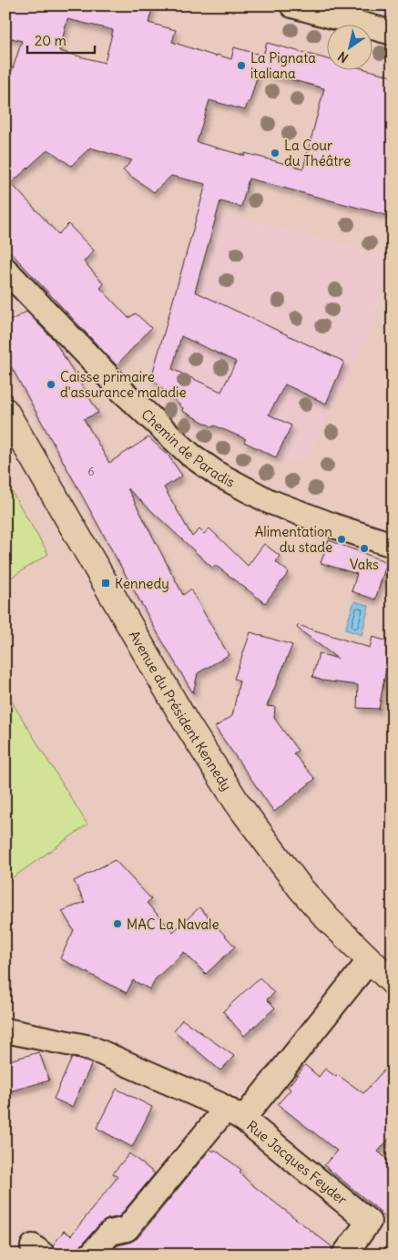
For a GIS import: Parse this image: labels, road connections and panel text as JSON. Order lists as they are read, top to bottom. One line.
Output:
{"streets":{"main road":["Avenue du Président Kennedy"],"street":["Chemin de Paradis","Rue Jacques Feyder"]},"crossings":[["Avenue du Président Kennedy","Rue Jacques Feyder"]],"places":{"other":["La Pignata italiana","La Cour du Théâtre","Caisse primaire d'assurance maladie","Alimentation du stade","Vaks","MAC La Navale"],"transit":["Kennedy"]},"house_numbers":["6"],"scale_bar":"20 m","north":"bottom left"}
